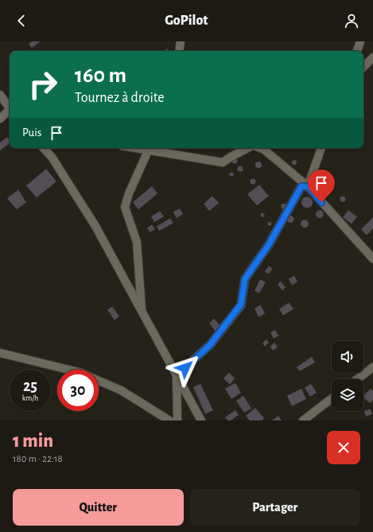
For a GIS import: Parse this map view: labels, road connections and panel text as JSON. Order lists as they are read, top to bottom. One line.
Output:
{"page":{"header":"GoPilot","turn":["160 m","Tournez à droite"],"then":"Puis","speed":"25 km/h","limit":"30","heading":["1 min","180 m · 22:18"],"buttons":["Quitter","Partager"]}}
